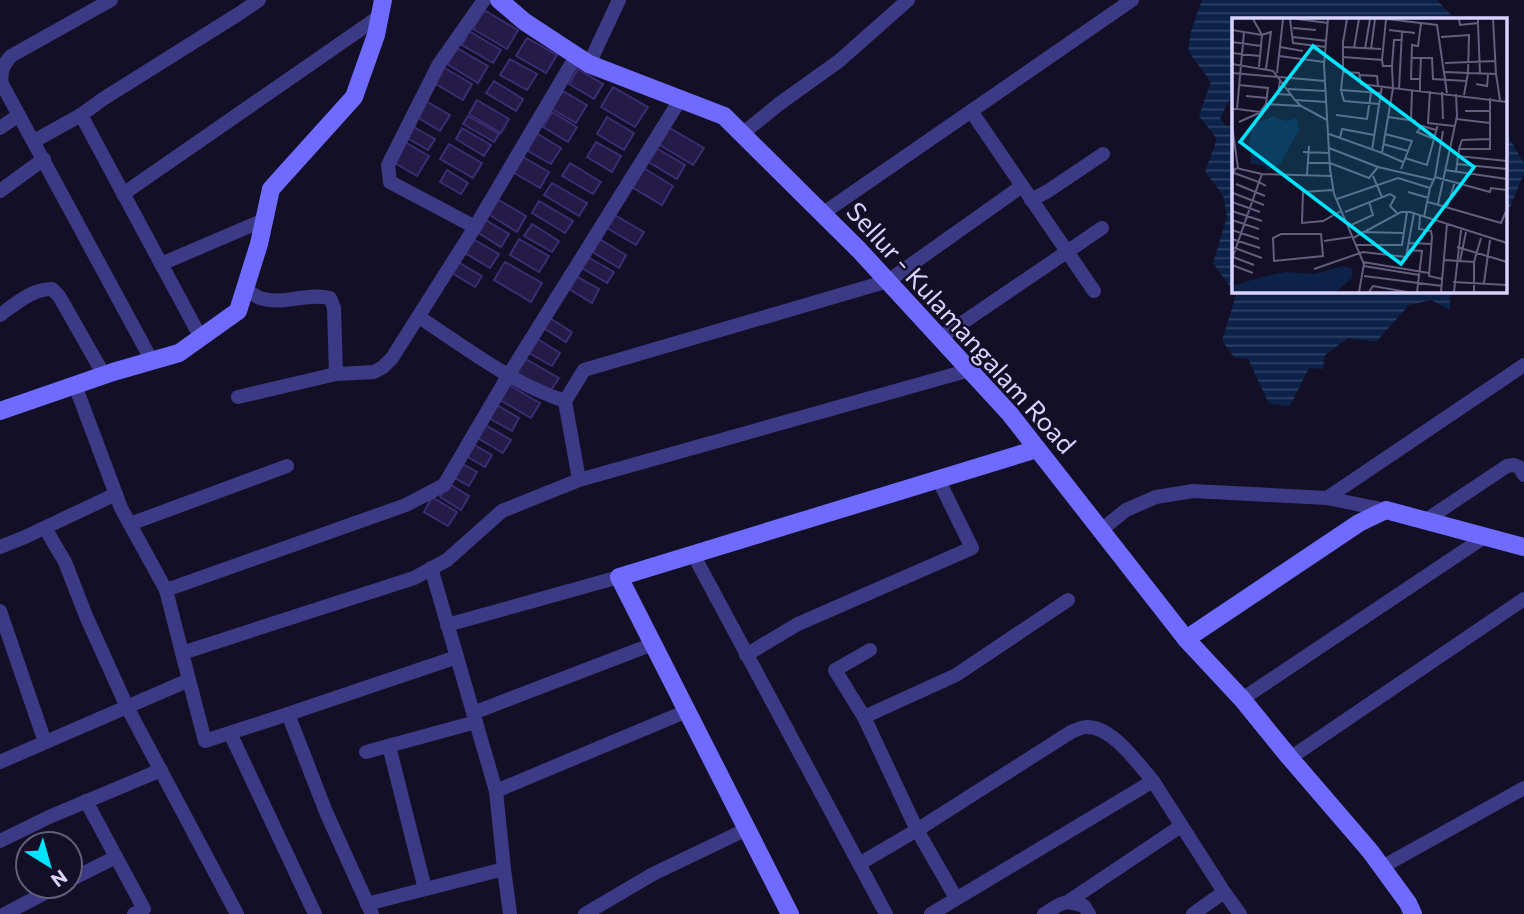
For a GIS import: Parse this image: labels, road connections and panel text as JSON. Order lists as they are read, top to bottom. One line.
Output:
{"streets":{"street":["Sellur - Kulamangalam Road"]},"north":"bottom right"}
